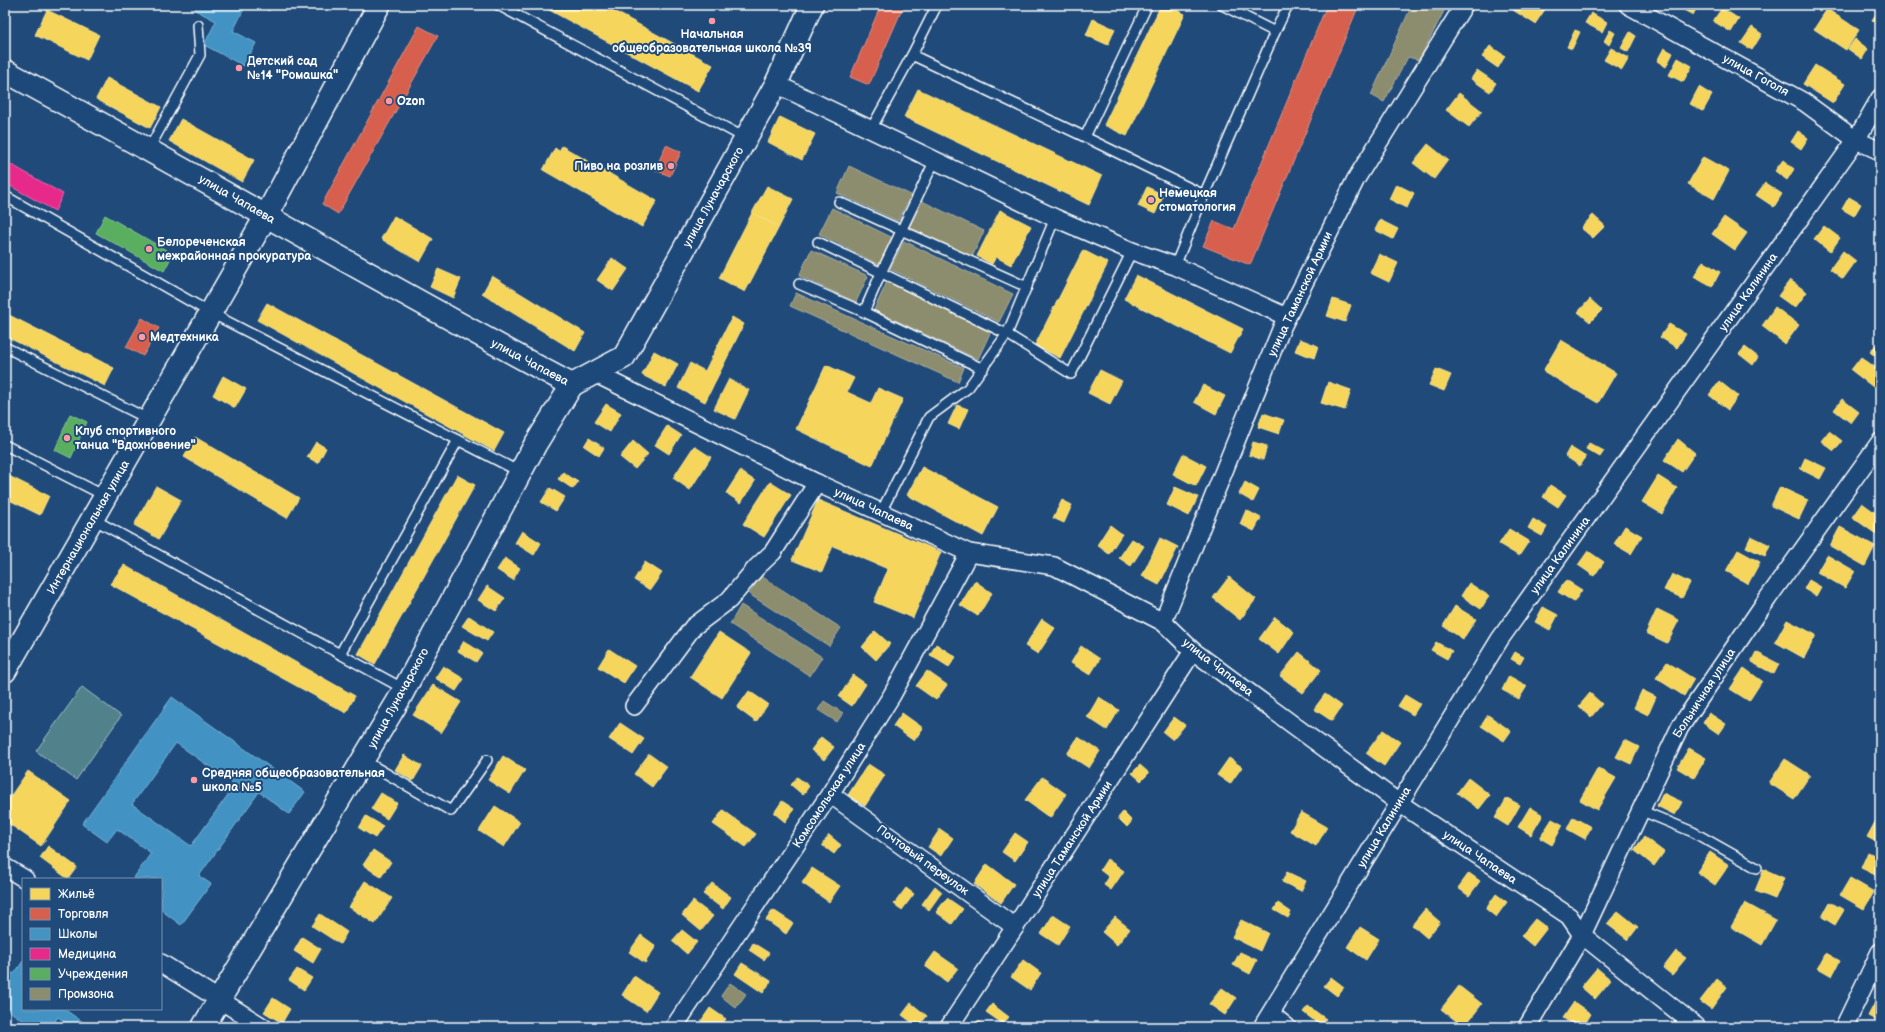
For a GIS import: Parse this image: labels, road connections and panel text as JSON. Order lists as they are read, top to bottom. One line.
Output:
{"streets":{"street":["улица Гоголя","улица Луначарского","улица Чапаева","улица Калинина","улица Таманской Армии","Интернациональная улица","Больничная улица","Комсомольская улица","Почтовый переулок"]},"crossings":[["улица Гоголя","улица Калинина"],["улица Луначарского","улица Чапаева"],["улица Чапаева","улица Калинина"],["улица Чапаева","улица Таманской Армии"],["улица Чапаева","Интернациональная улица"],["улица Чапаева","Больничная улица"],["улица Чапаева","Комсомольская улица"],["улица Таманской Армии","Почтовый переулок"],["Комсомольская улица","Почтовый переулок"]],"places":["Начальная общеобразовательная школа №39","Детский сад №14 \"Ромашка\"","Ozon","Пиво на розлив","Немецкая стоматология","Белореченская межрайонная прокуратура","Медтехника","Клуб спортивного танца \"Вдохновение\"","Средняя общеобразовательная школа №5"],"legend":["Жильё","Торговля","Школы","Медицина","Учреждения","Промзона"]}
